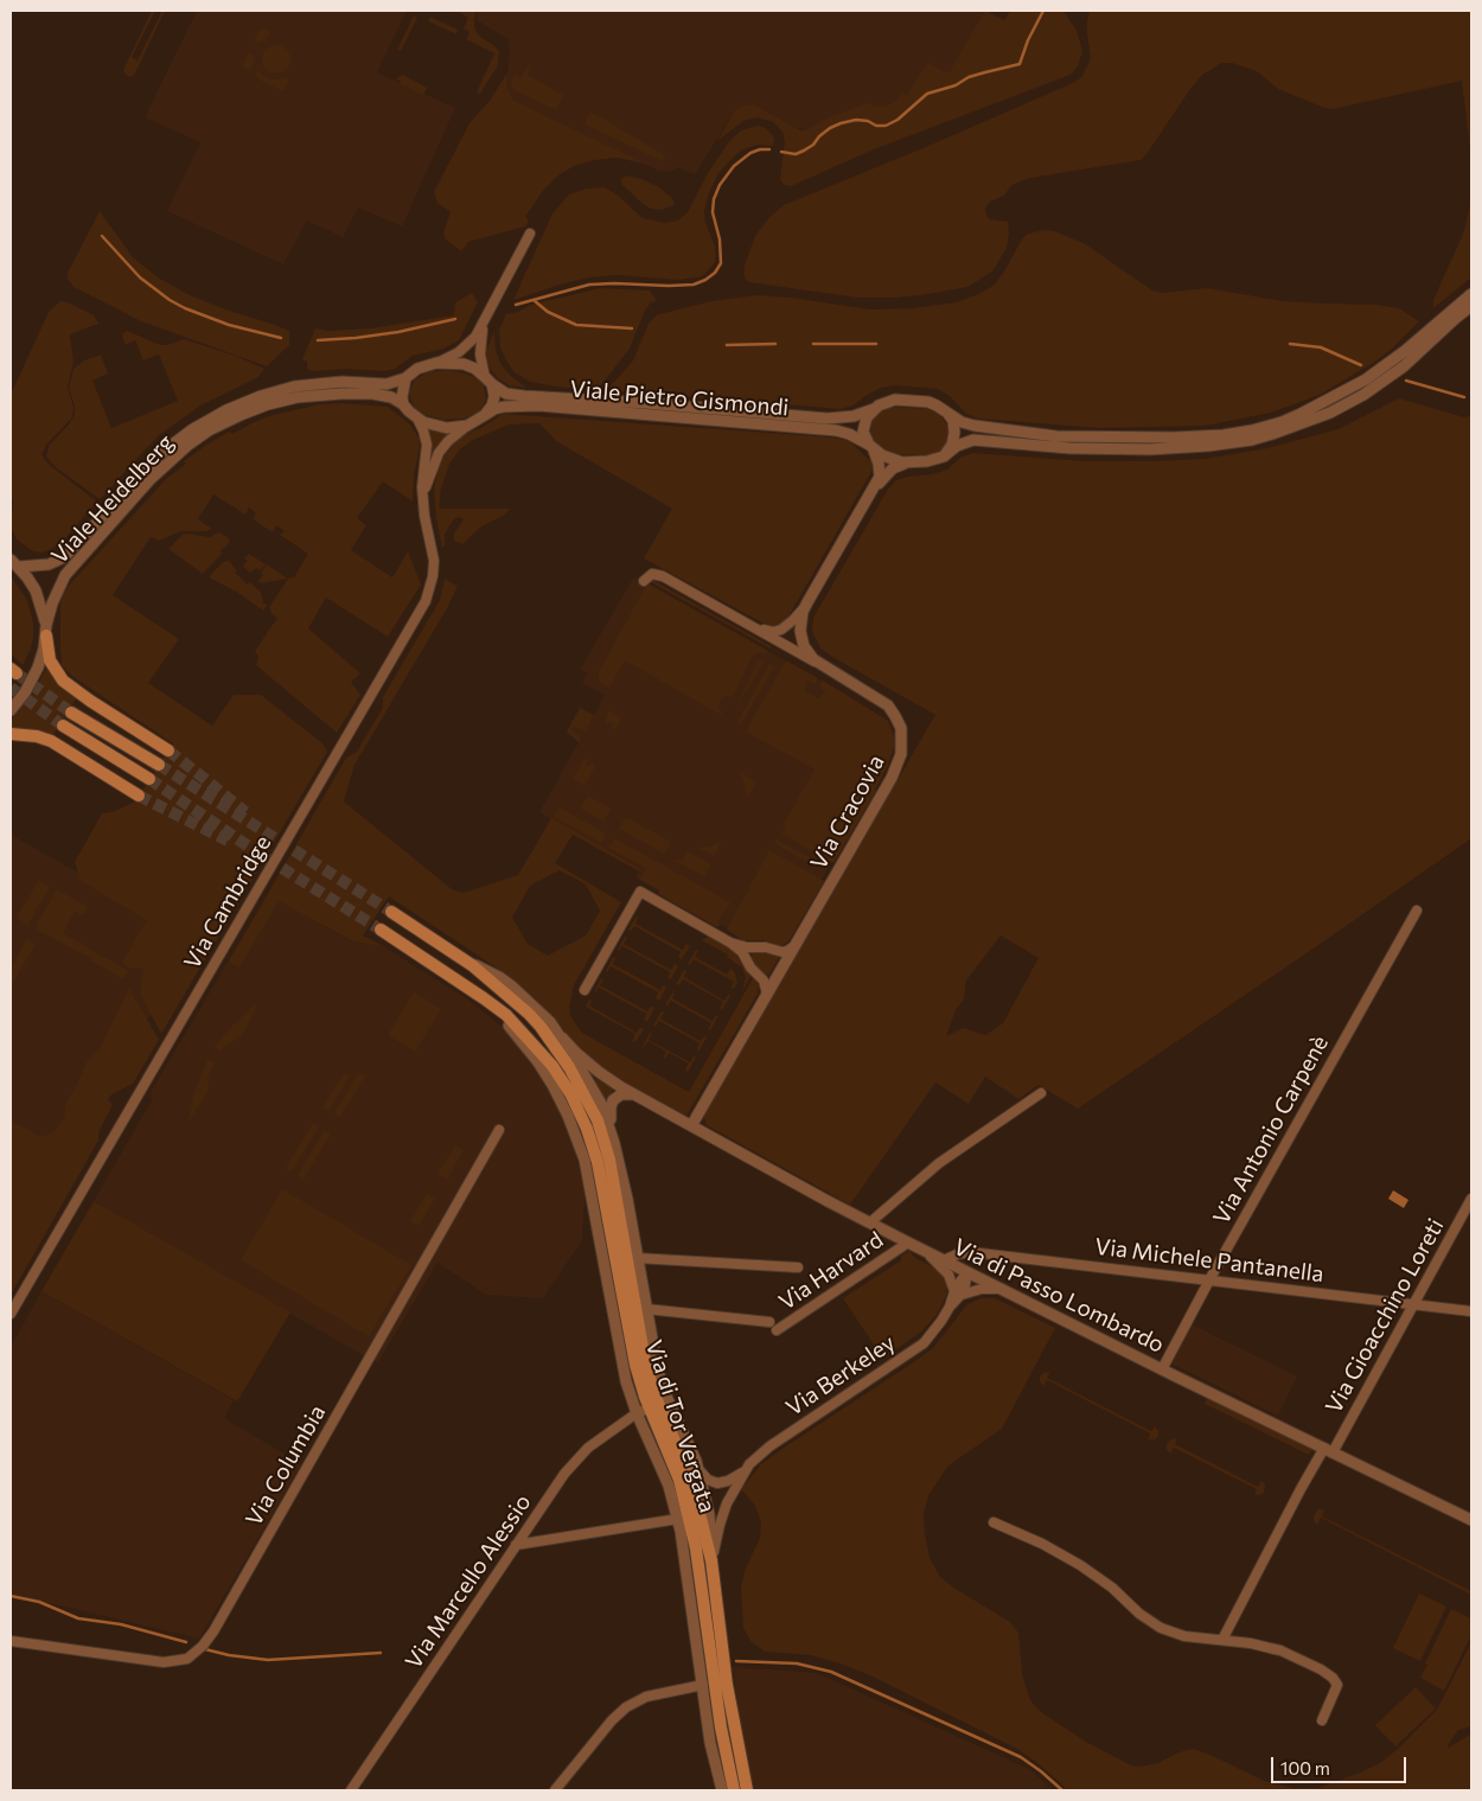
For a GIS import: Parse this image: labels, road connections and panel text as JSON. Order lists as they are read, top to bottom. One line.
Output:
{"streets":{"main road":["Via di Tor Vergata"],"street":["Viale Pietro Gismondi","Viale Heidelberg","Via Cracovia","Via Cambridge","Via Antonio Carpenè","Via Michele Pantanella","Via Harvard","Via di Passo Lombardo","Via Gioacchino Loreti","Via Berkeley","Via Columbia","Via Marcello Alessio"]},"crossings":[["Viale Pietro Gismondi","Viale Heidelberg"],["Viale Pietro Gismondi","Via Cambridge"],["Viale Heidelberg","Via Cambridge"],["Via Cracovia","Via di Passo Lombardo"],["Via Antonio Carpenè","Via Michele Pantanella"],["Via Antonio Carpenè","Via di Passo Lombardo"],["Via Michele Pantanella","Via di Passo Lombardo"],["Via Michele Pantanella","Via Gioacchino Loreti"],["Via Harvard","Via di Passo Lombardo"],["Via di Passo Lombardo","Via Gioacchino Loreti"],["Via di Passo Lombardo","Via Berkeley"],["Via di Passo Lombardo","Via di Tor Vergata"],["Via Berkeley","Via di Tor Vergata"],["Via di Tor Vergata","Via Marcello Alessio"]],"scale_bar":"100 m"}
